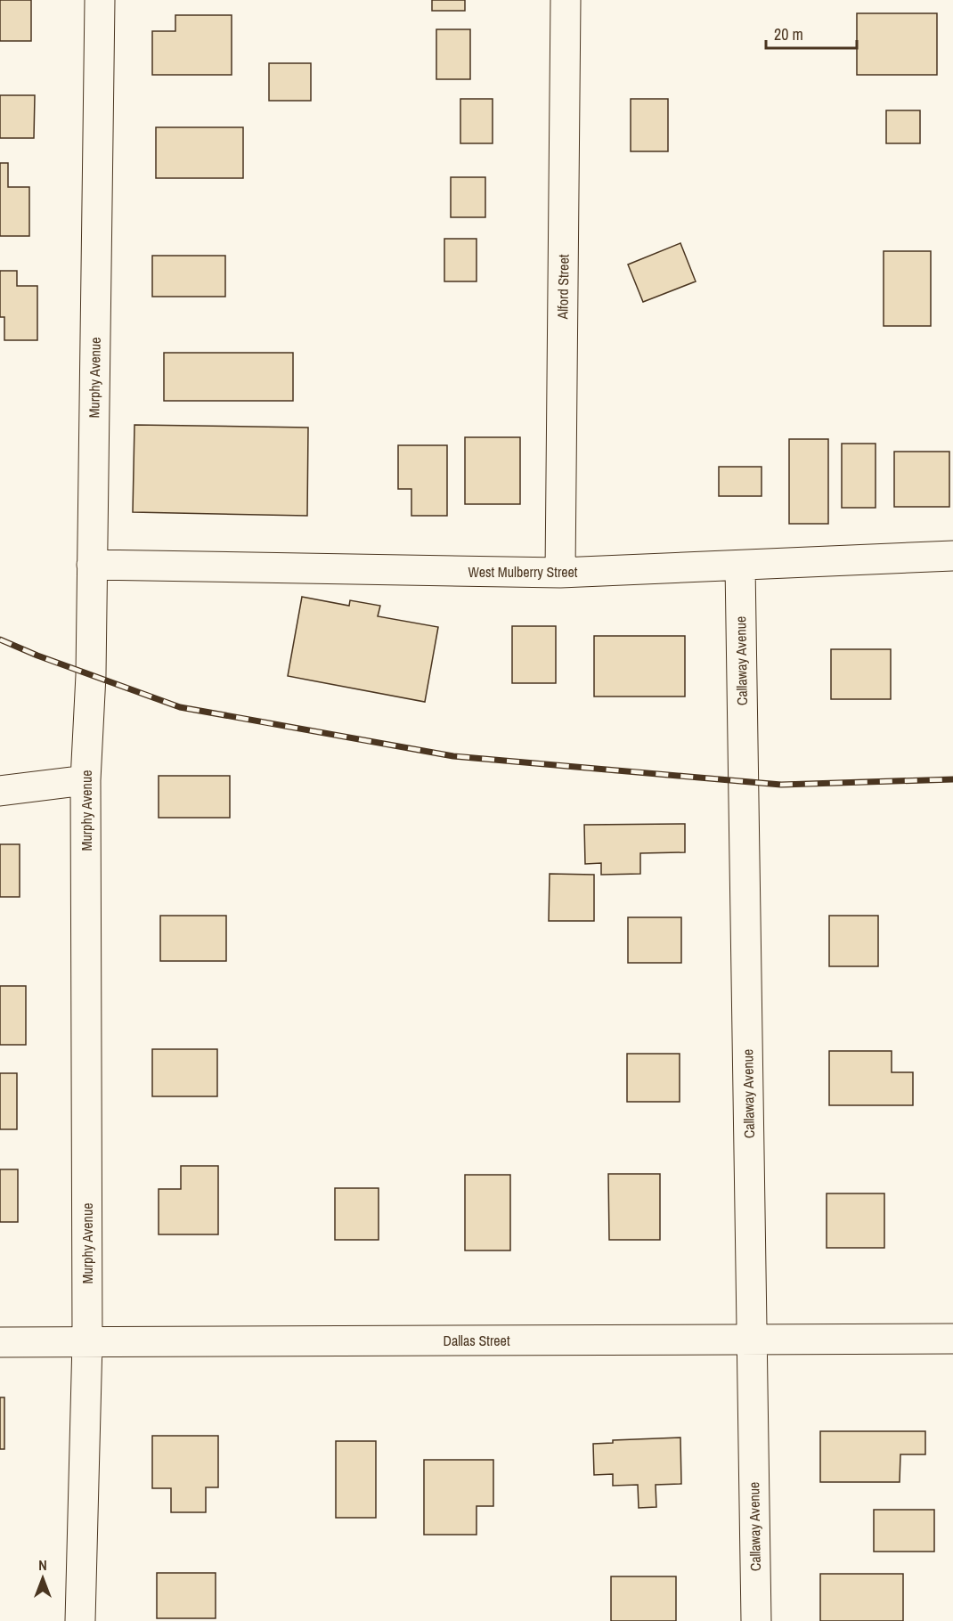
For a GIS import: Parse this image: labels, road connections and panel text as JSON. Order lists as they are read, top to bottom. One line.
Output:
{"streets":{"street":["Alford Street","Murphy Avenue","West Mulberry Street","Callaway Avenue","Dallas Street"]},"crossings":[["Alford Street","West Mulberry Street"],["Murphy Avenue","West Mulberry Street"],["Murphy Avenue","Dallas Street"],["West Mulberry Street","Callaway Avenue"],["Callaway Avenue","Dallas Street"]],"scale_bar":"20 m","north":"top"}
